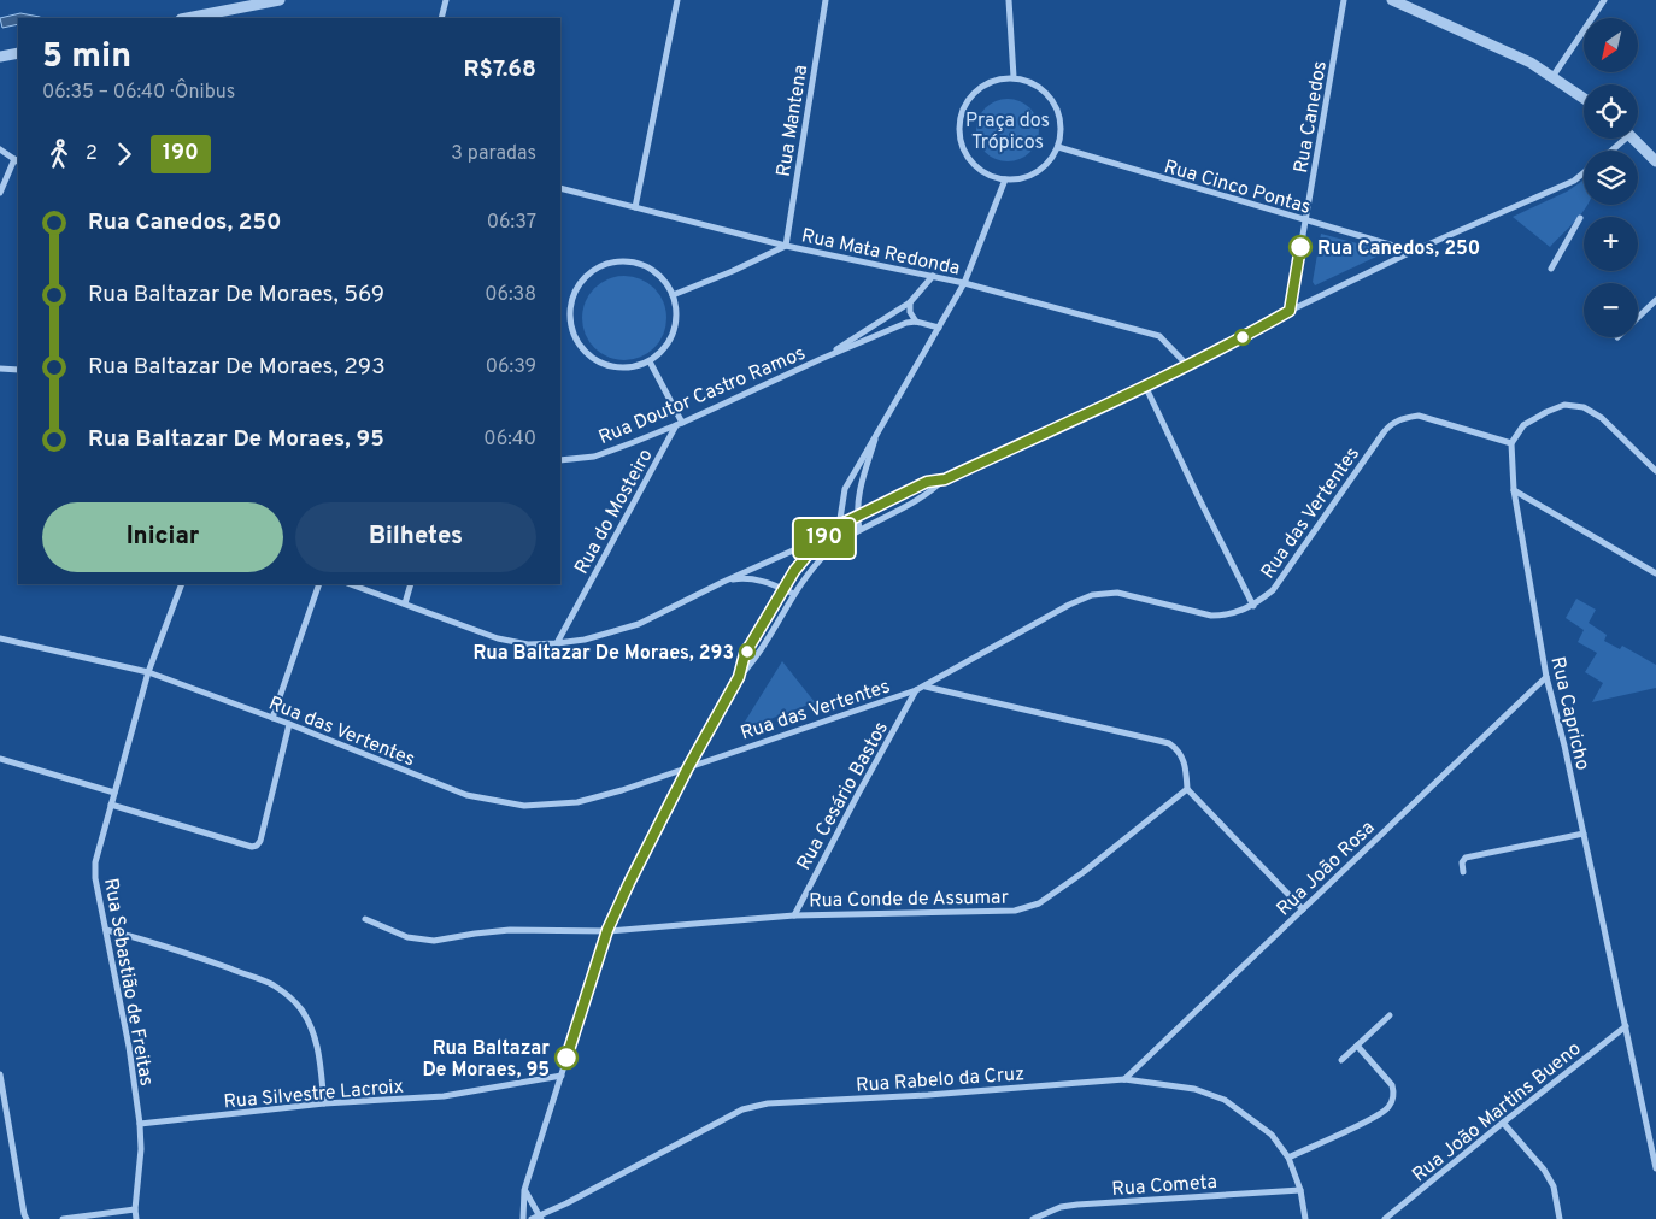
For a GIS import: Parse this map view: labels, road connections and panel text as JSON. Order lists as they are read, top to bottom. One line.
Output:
{"streets":{"street":["Rua Canedos","Rua Mantena","Rua Cinco Pontas","Rua Mata Redonda","Rua Doutor Castro Ramos","Rua do Mosteiro","Rua das Vertentes","Rua Capricho","Rua Cesário Bastos","Rua João Rosa","Rua Conde de Assumar","Rua Sebastião de Freitas","Rua Rabelo da Cruz","Rua Silvestre Lacroix","Rua João Martins Bueno","Rua Cometa"]},"crossings":[["Rua Canedos","Rua Cinco Pontas"],["Rua Mantena","Rua Mata Redonda"],["Rua Mata Redonda","Rua Doutor Castro Ramos"],["Rua Doutor Castro Ramos","Rua do Mosteiro"],["Rua das Vertentes","Rua Capricho"],["Rua das Vertentes","Rua Cesário Bastos"],["Rua das Vertentes","Rua Sebastião de Freitas"],["Rua Capricho","Rua João Rosa"],["Rua Capricho","Rua João Martins Bueno"],["Rua Cesário Bastos","Rua Conde de Assumar"],["Rua João Rosa","Rua Rabelo da Cruz"],["Rua Sebastião de Freitas","Rua Silvestre Lacroix"],["Rua Rabelo da Cruz","Rua Cometa"]],"parks":["Praça dos Trópicos"],"places":["Rua Canedos, 250","Rua Baltazar De Moraes, 293","Rua Baltazar De Moraes, 95"],"lines":["bus line 190"],"north":"bottom left","page":{"on_map":"190","map_buttons":["+","−"],"heading":["5 min","06:35 – 06:40 · Ônibus","R$7.68"],"legs":["2","190","3 paradas"],"list":[{"name":"Rua Canedos, 250","value":"06:37"},{"name":"Rua Baltazar De Moraes, 569","value":"06:38"},{"name":"Rua Baltazar De Moraes, 293","value":"06:39"},{"name":"Rua Baltazar De Moraes, 95","value":"06:40"}],"buttons":["Iniciar","Bilhetes"]}}
